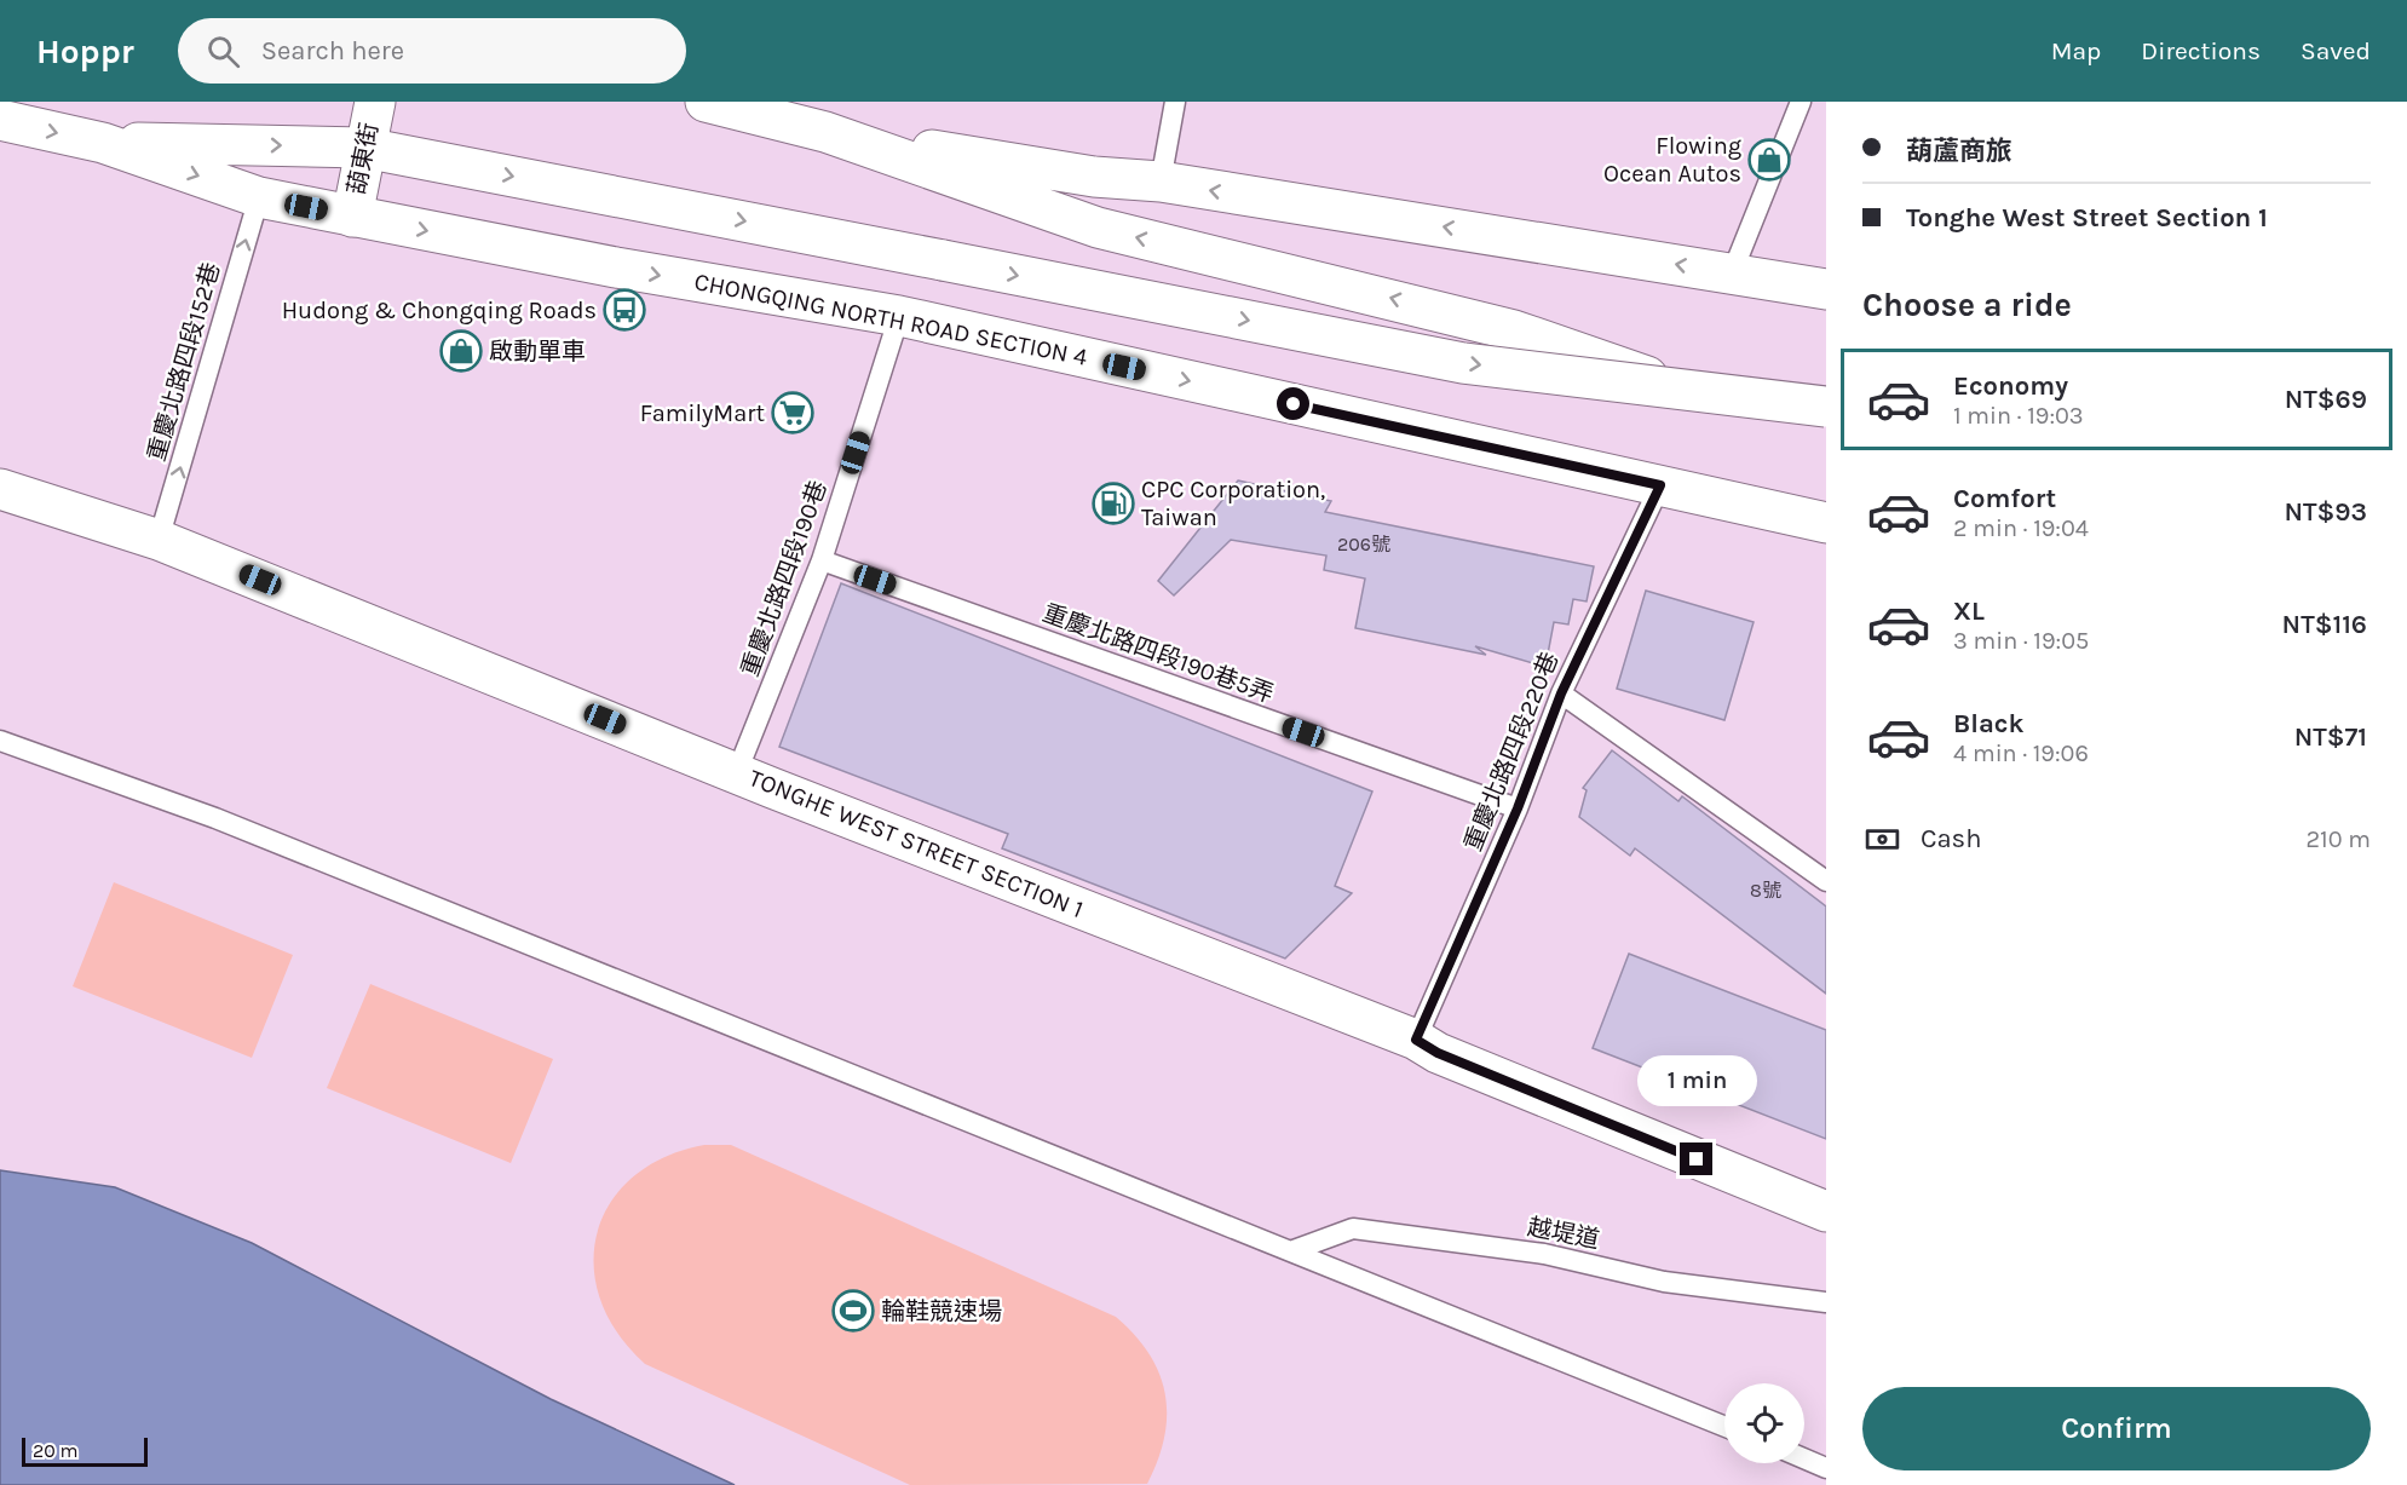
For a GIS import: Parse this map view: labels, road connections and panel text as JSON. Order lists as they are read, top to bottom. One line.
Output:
{"streets":{"main road":["葫東街","CHONGQING NORTH ROAD SECTION 4","TONGHE WEST STREET SECTION 1"],"lane":["重慶北路四段152巷","重慶北路四段190巷","重慶北路四段190巷5弄","重慶北路四段220巷","越堤道"]},"crossings":[["葫東街","CHONGQING NORTH ROAD SECTION 4"],["CHONGQING NORTH ROAD SECTION 4","重慶北路四段152巷"],["CHONGQING NORTH ROAD SECTION 4","重慶北路四段190巷"],["CHONGQING NORTH ROAD SECTION 4","重慶北路四段220巷"],["重慶北路四段152巷","TONGHE WEST STREET SECTION 1"],["重慶北路四段190巷","重慶北路四段190巷5弄"],["重慶北路四段190巷","TONGHE WEST STREET SECTION 1"],["重慶北路四段190巷5弄","重慶北路四段220巷"],["重慶北路四段220巷","TONGHE WEST STREET SECTION 1"]],"one_way":["重慶北路四段152巷"],"places":{"shop":["Flowing Ocean Autos","啟動單車"],"bus stop":["Hudong & Chongqing Roads"],"supermarket":["FamilyMart"],"fuel station":["CPC Corporation, Taiwan"],"sports":["輪鞋競速場"]},"house_numbers":["206號","8號"],"scale_bar":"20 m","page":{"header":"Hoppr","search":"Search here","nav":["Map","Directions","Saved"],"banner":["葫蘆商旅","Tonghe West Street Section 1"],"heading":"Choose a ride","list":[{"name":"Economy","note":"1 min · 19:03","value":"NT$69"},{"name":"Comfort","note":"2 min · 19:04","value":"NT$93"},{"name":"XL","note":"3 min · 19:05","value":"NT$116"},{"name":"Black","note":"4 min · 19:06","value":"NT$71"}],"pay":["Cash","210 m"],"bubble":"1 min","buttons":"Confirm","scale":"20 m"}}
